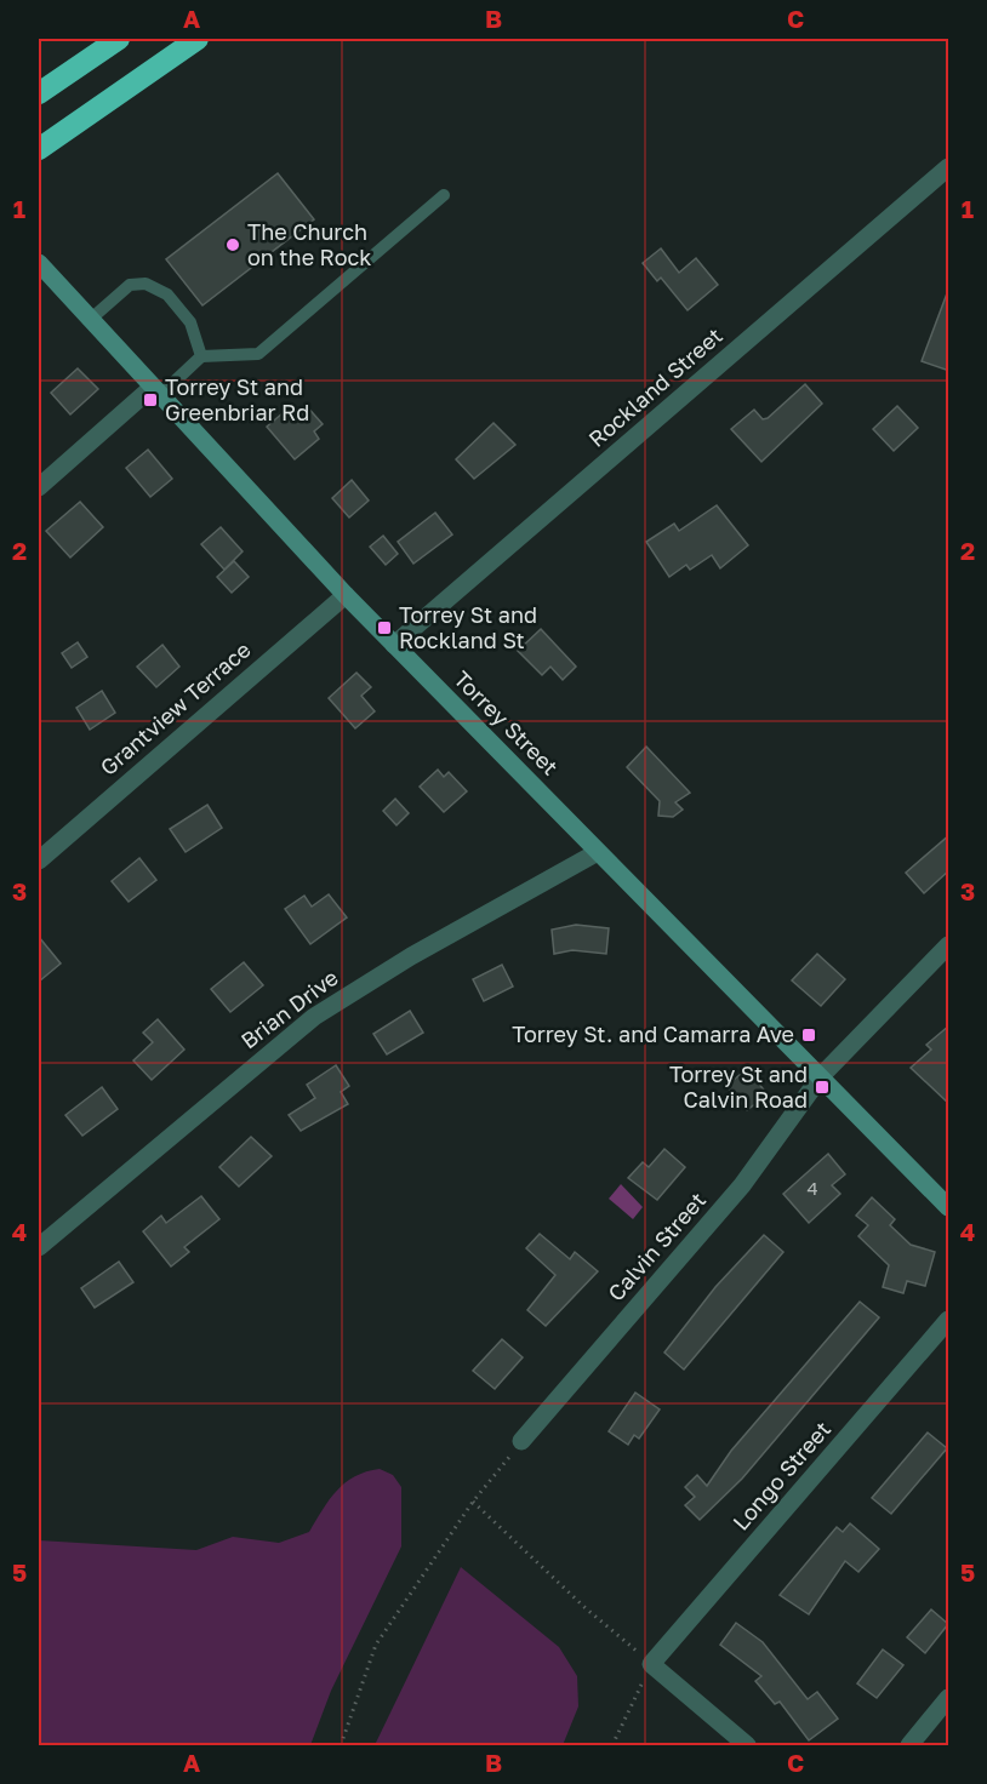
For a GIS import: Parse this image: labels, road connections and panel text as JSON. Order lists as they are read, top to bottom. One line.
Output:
{"streets":{"main road":["Torrey Street"],"street":["Rockland Street","Grantview Terrace","Brian Drive","Calvin Street","Longo Street"]},"crossings":[["Rockland Street","Torrey Street"],["Grantview Terrace","Torrey Street"],["Torrey Street","Brian Drive"],["Torrey Street","Calvin Street"]],"places":{"other":["The Church on the Rock"],"transit":["Torrey St and Greenbriar Rd","Torrey St and Rockland St","Torrey St. and Camarra Ave","Torrey St and Calvin Road"]},"house_numbers":["4"],"grid":{"columns":["A","B","C"],"rows":["1","2","3","4","5"]}}
